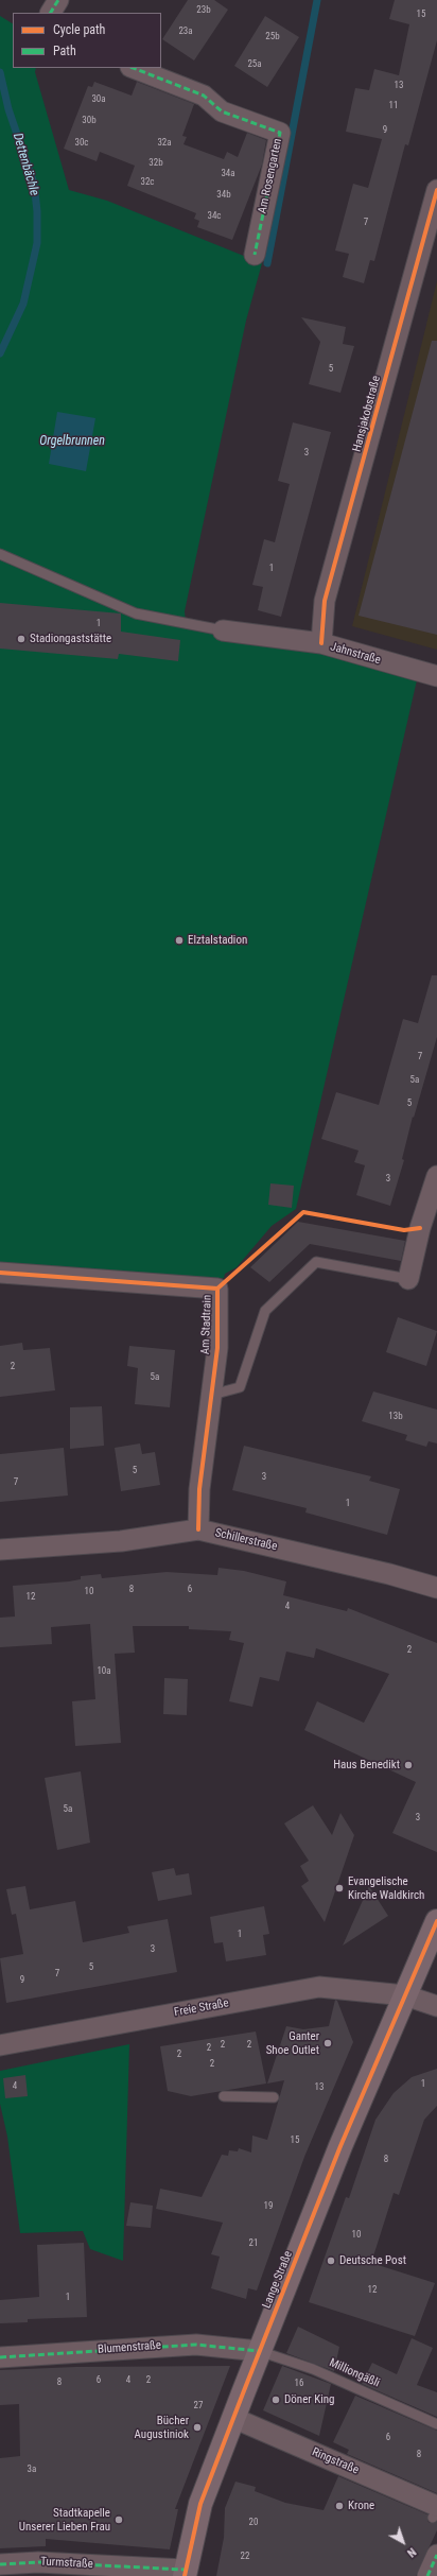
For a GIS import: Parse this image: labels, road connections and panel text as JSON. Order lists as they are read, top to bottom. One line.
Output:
{"streets":{"street":["Am Rosengarten","Hansjakobstraße","Jahnstraße","Am Stadtrain","Schillerstraße","Freie Straße","Lange Straße","Blumenstraße","Ringstraße","Turmstraße"],"lane":["Milliongäßli"]},"crossings":[["Hansjakobstraße","Jahnstraße"],["Am Stadtrain","Schillerstraße"],["Freie Straße","Lange Straße"],["Lange Straße","Blumenstraße"],["Lange Straße","Milliongäßli"],["Lange Straße","Ringstraße"],["Lange Straße","Turmstraße"],["Blumenstraße","Milliongäßli"]],"water":["Dettenbächle","Orgelbrunnen"],"places":["Stadiongaststätte","Elztalstadion","Haus Benedikt","Evangelische Kirche Waldkirch","Ganter Shoe Outlet","Deutsche Post","Döner King","Bücher Augustiniok","Krone","Stadtkapelle Unserer Lieben Frau"],"house_numbers":["23b","15","23a","25b","25a","13","30a","11","30b","9","30c","32a","32b","34a","32c","34b","34c","7","5","3","1","1","7","5a","5","3","2","5a","13b","5","3","7","1","8","6","10","12","4","2","10a","5a","3","1","3","5","7","9","2","2","2","2","2","1","4","13","15","8","19","10","21","12","1","6","4","2","8","16","27","6","8","3a","20","22"],"legend":["Cycle path","Path"],"north":"bottom right"}
